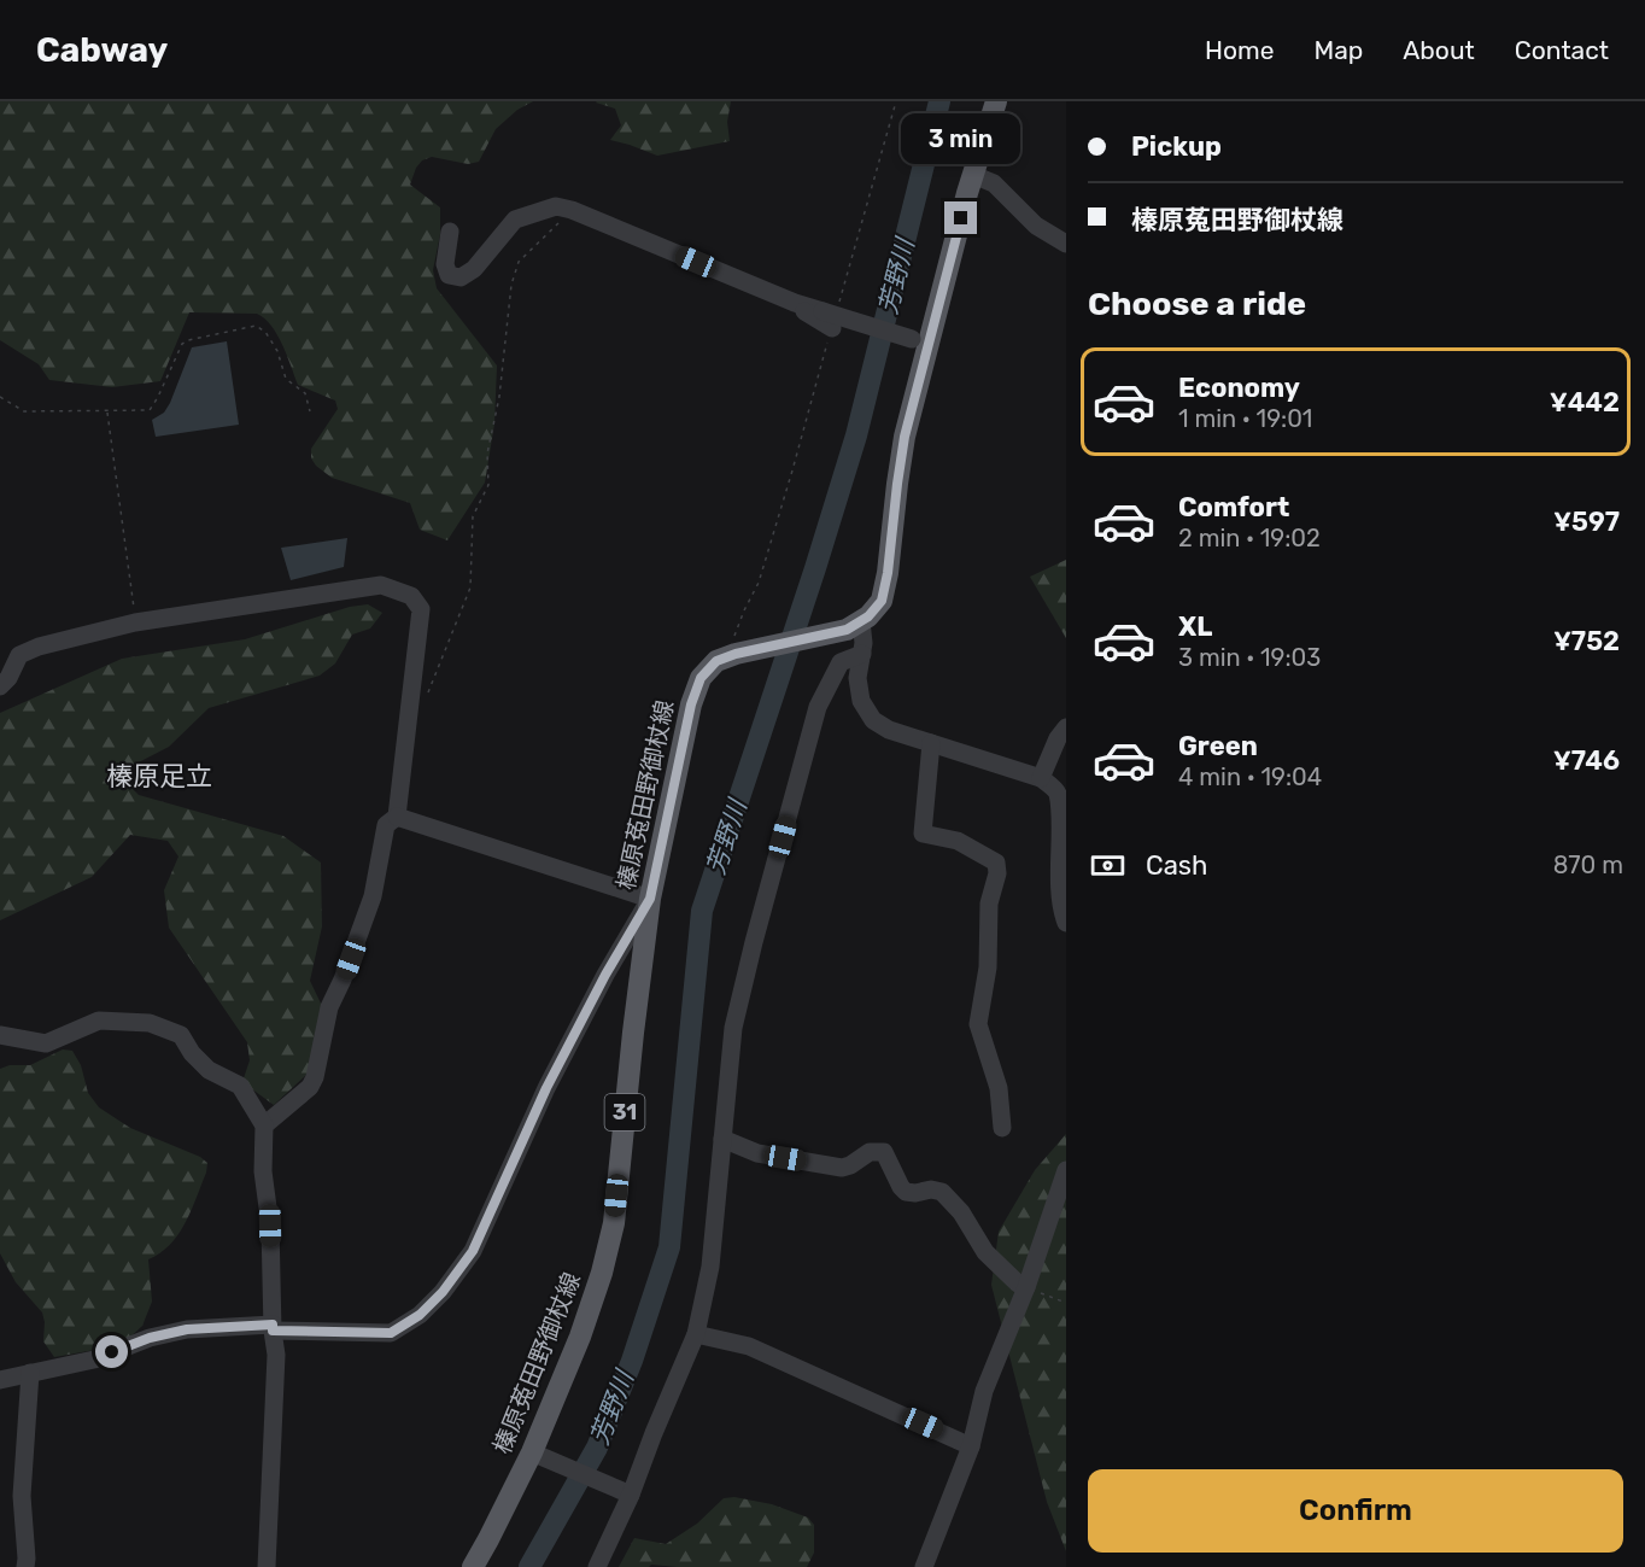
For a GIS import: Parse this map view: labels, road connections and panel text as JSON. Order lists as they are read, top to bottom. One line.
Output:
{"streets":{"main road":["榛原菟田野御杖線","31"]},"districts":["榛原足立"],"water":["芳野川"],"page":{"header":"Cabway","nav":["Home","Map","About","Contact"],"banner":["Pickup","榛原菟田野御杖線"],"bubble":"3 min","heading":"Choose a ride","list":[{"name":"Economy","note":"1 min · 19:01","value":"¥442"},{"name":"Comfort","note":"2 min · 19:02","value":"¥597"},{"name":"XL","note":"3 min · 19:03","value":"¥752"},{"name":"Green","note":"4 min · 19:04","value":"¥746"}],"pay":["Cash","870 m"],"buttons":"Confirm"}}
